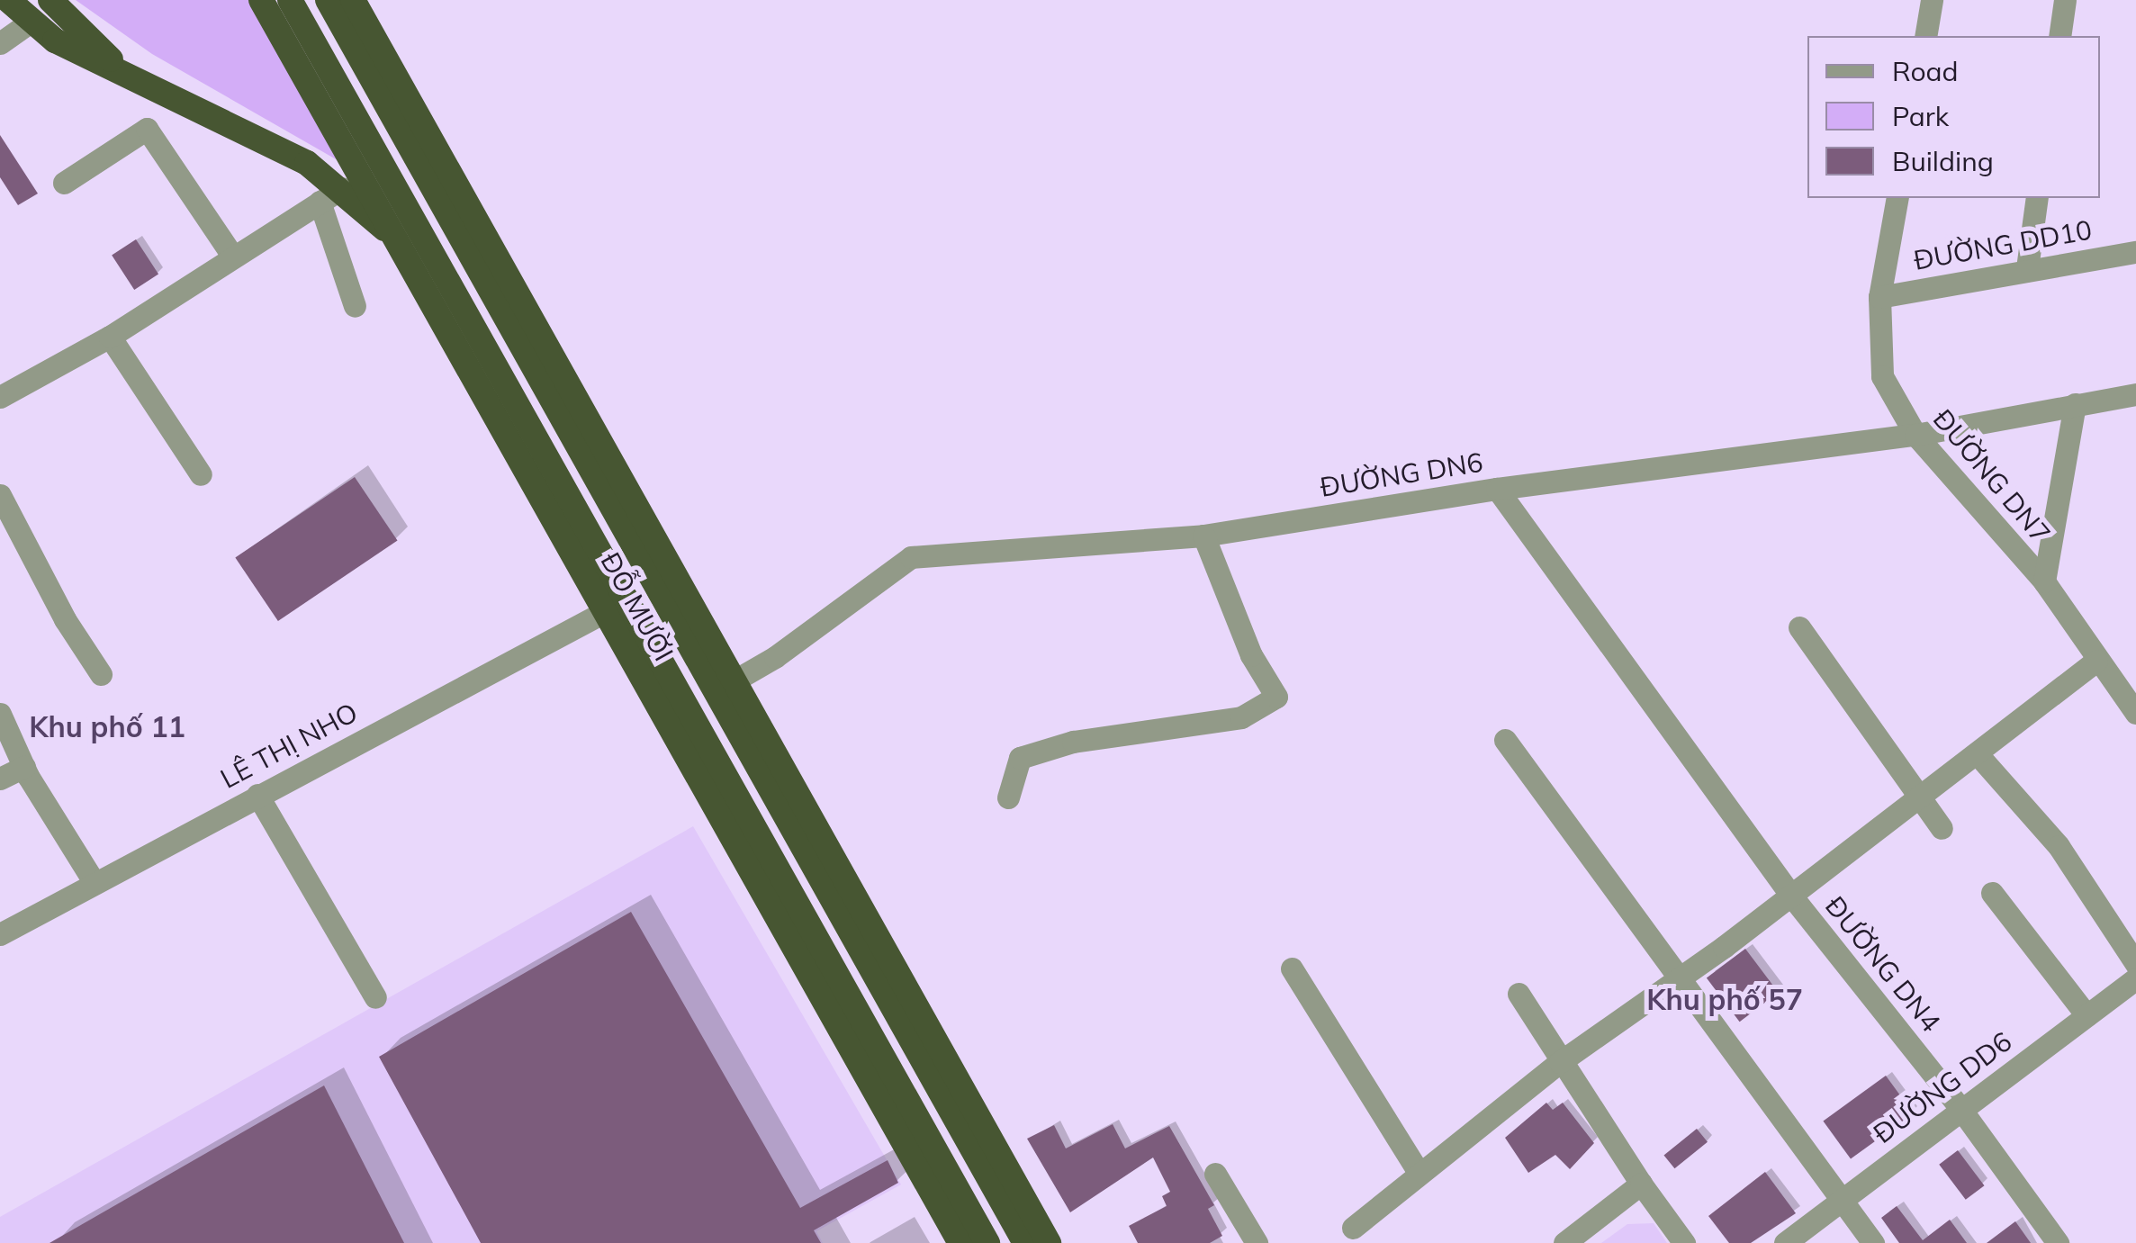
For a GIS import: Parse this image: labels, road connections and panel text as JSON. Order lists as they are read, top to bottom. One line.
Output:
{"streets":{"highway":["ĐỖ MƯỜI"],"street":["ĐƯỜNG DD10","ĐƯỜNG DN6","ĐƯỜNG DN7","LÊ THỊ NHO","ĐƯỜNG DN4","ĐƯỜNG DD6"]},"crossings":[["ĐƯỜNG DD10","ĐƯỜNG DN7"],["ĐƯỜNG DN6","ĐƯỜNG DN7"],["ĐƯỜNG DN6","ĐỖ MƯỜI"],["ĐƯỜNG DN6","ĐƯỜNG DN4"],["ĐỖ MƯỜI","LÊ THỊ NHO"],["ĐƯỜNG DN4","ĐƯỜNG DD6"]],"districts":["Khu phố 11","Khu phố 57"],"legend":["Road","Park","Building"]}
